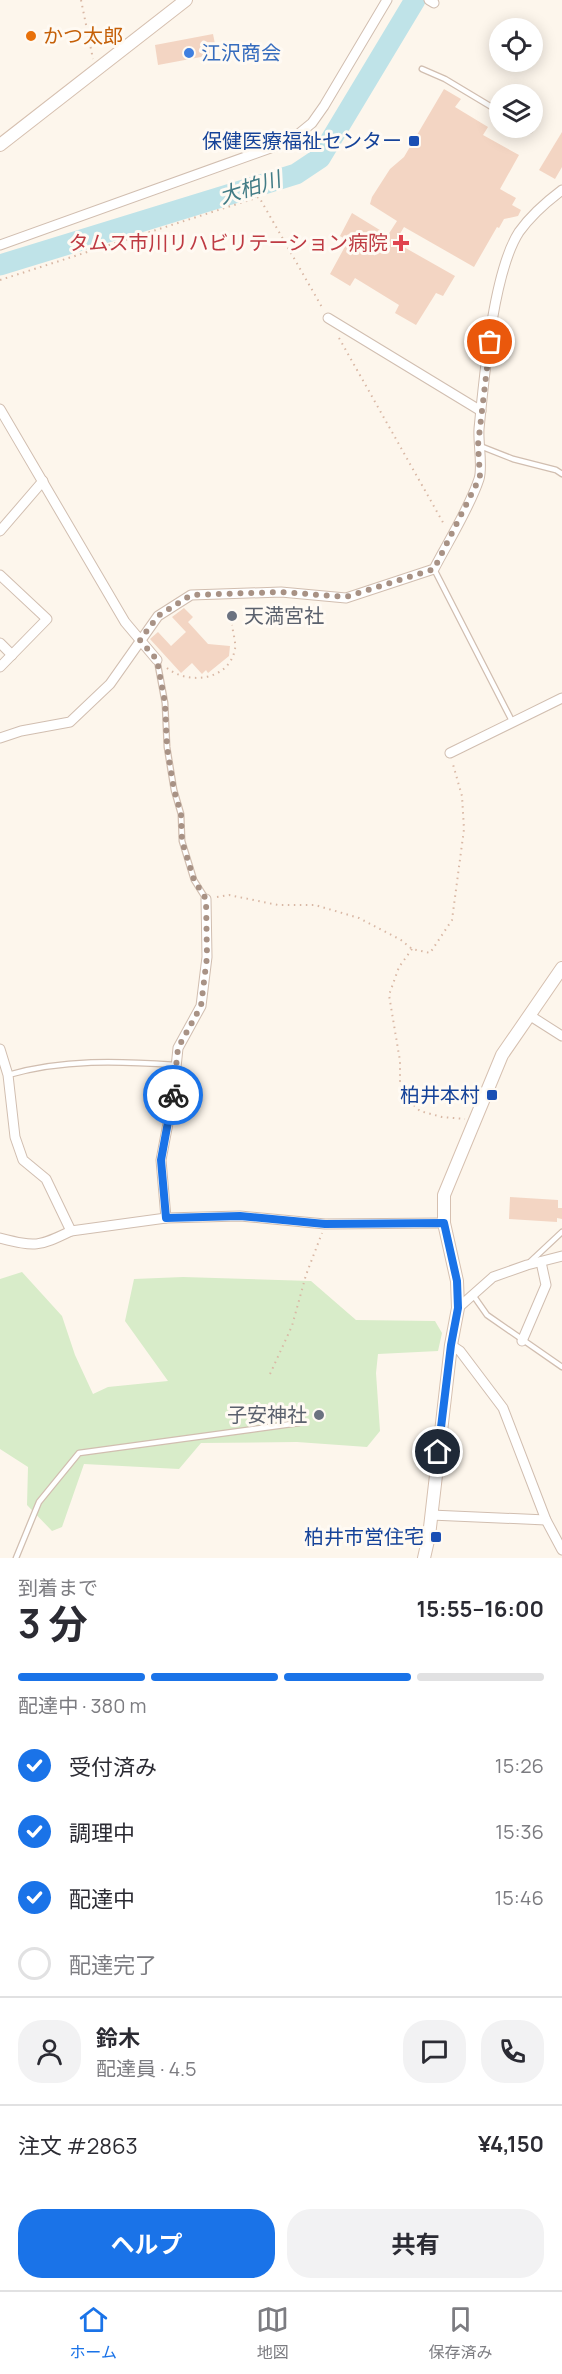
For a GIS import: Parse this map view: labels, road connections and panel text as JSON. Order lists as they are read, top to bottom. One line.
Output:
{"water":["大柏川"],"places":{"other":["かつ太郎","江沢商会","天満宮社","子安神社"],"transit":["保健医療福祉センター","柏井本村","柏井市営住宅"],"health":["タムス市川リハビリテーション病院"]},"page":{"heading":["3 分","到着まで","15:55–16:00"],"panel":["鈴木","配達員 · 4.5","注文 #2863","¥4,150"],"bar":"配達中 · 380 m","list":[["受付済み","15:26"],["調理中","15:36"],["配達中","15:46"],"配達完了"],"buttons":["ヘルプ","共有"],"tabs":["ホーム","地図","保存済み"]}}
